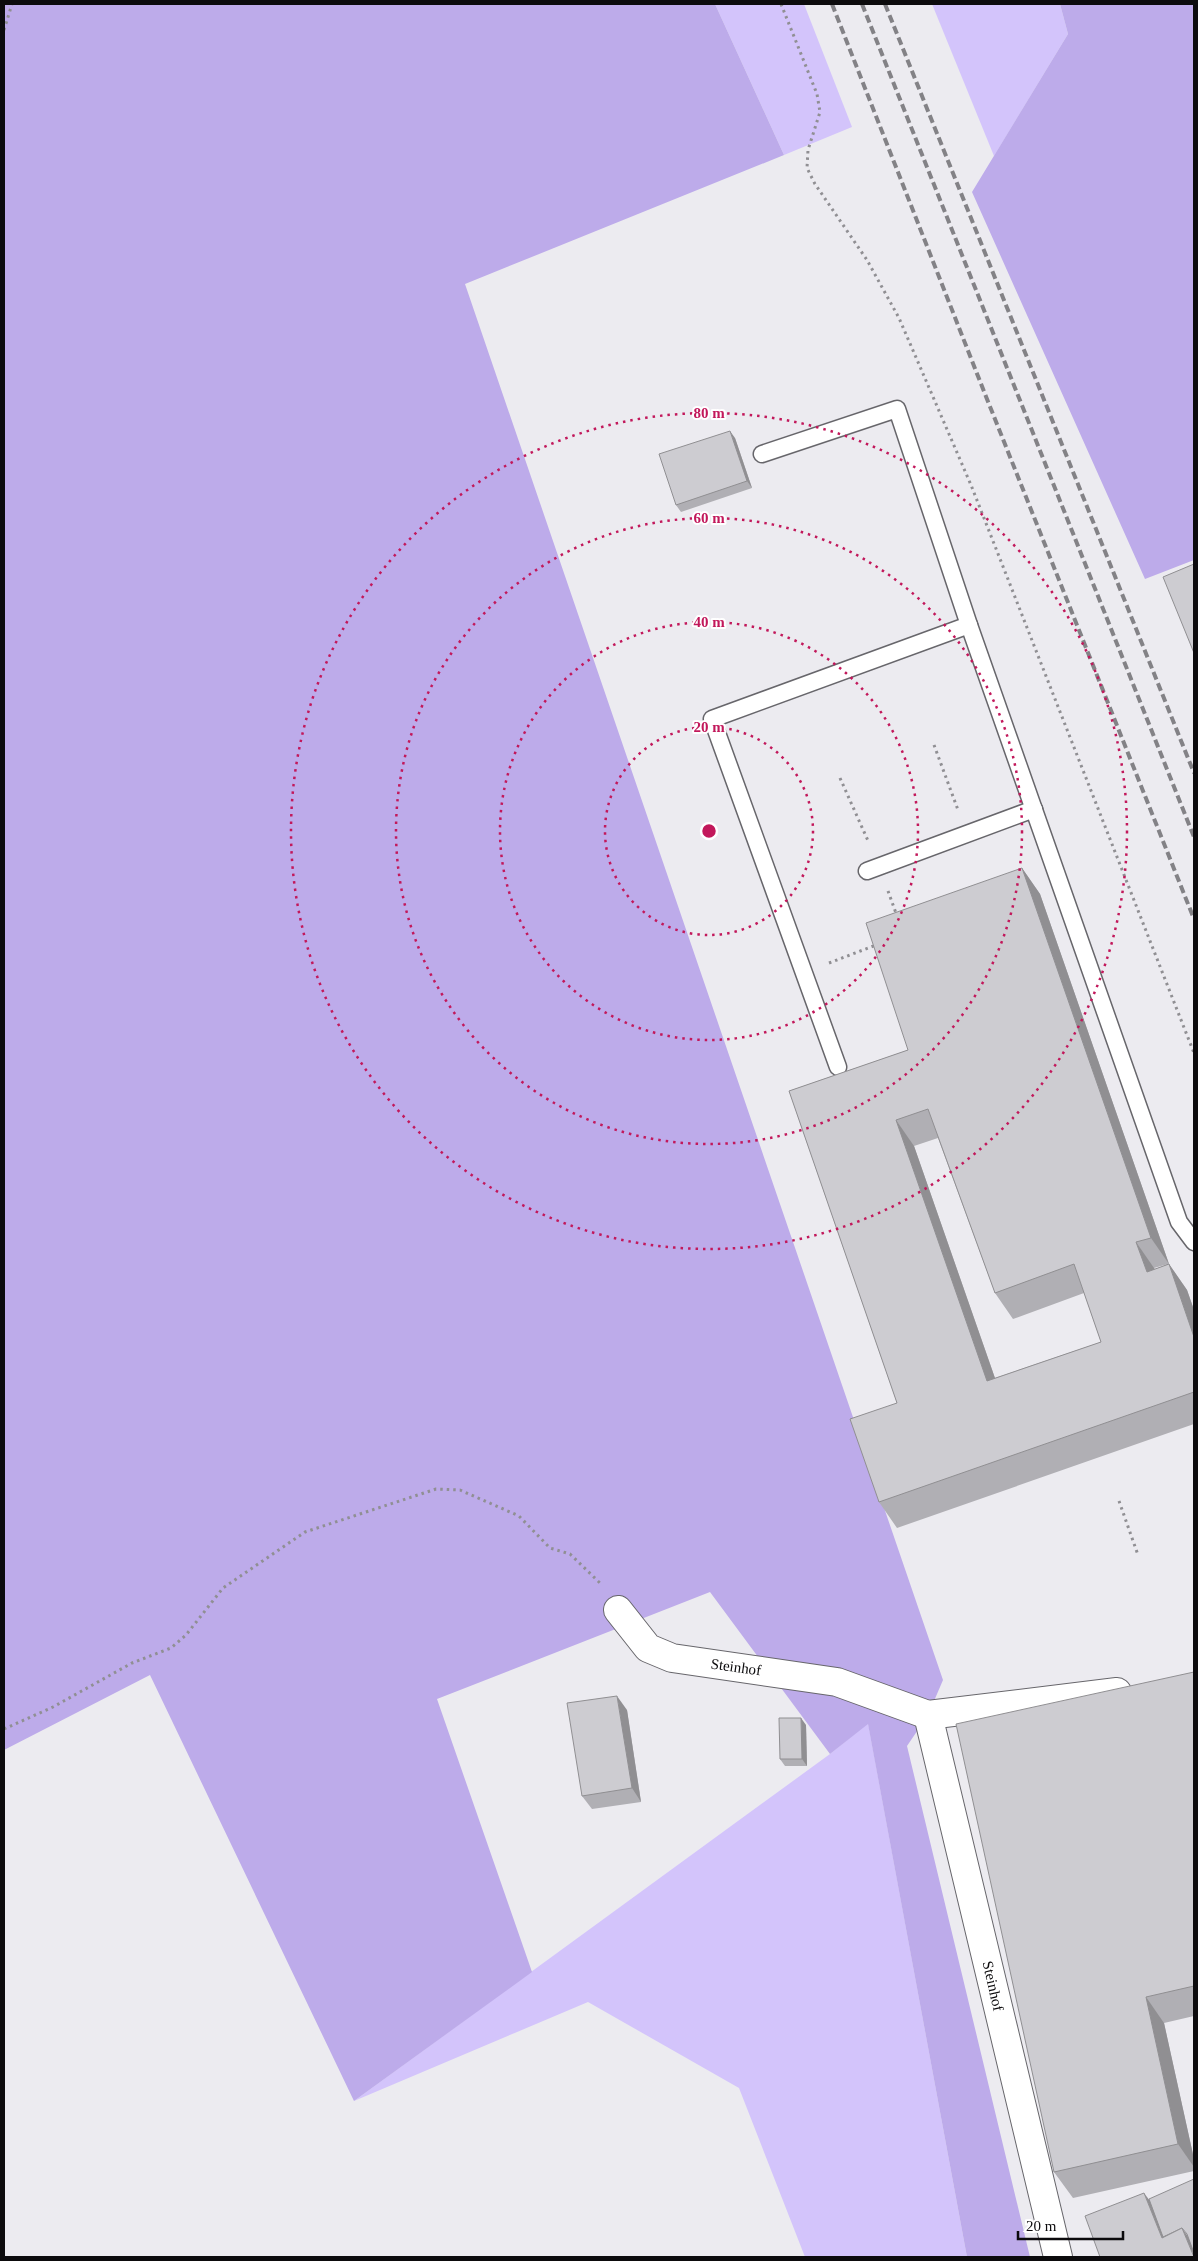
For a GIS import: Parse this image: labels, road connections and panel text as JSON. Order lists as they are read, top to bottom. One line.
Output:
{"streets":{"street":["Steinhof"]},"scale_bar":"20 m","rings":["80 m","60 m","40 m","20 m"]}
